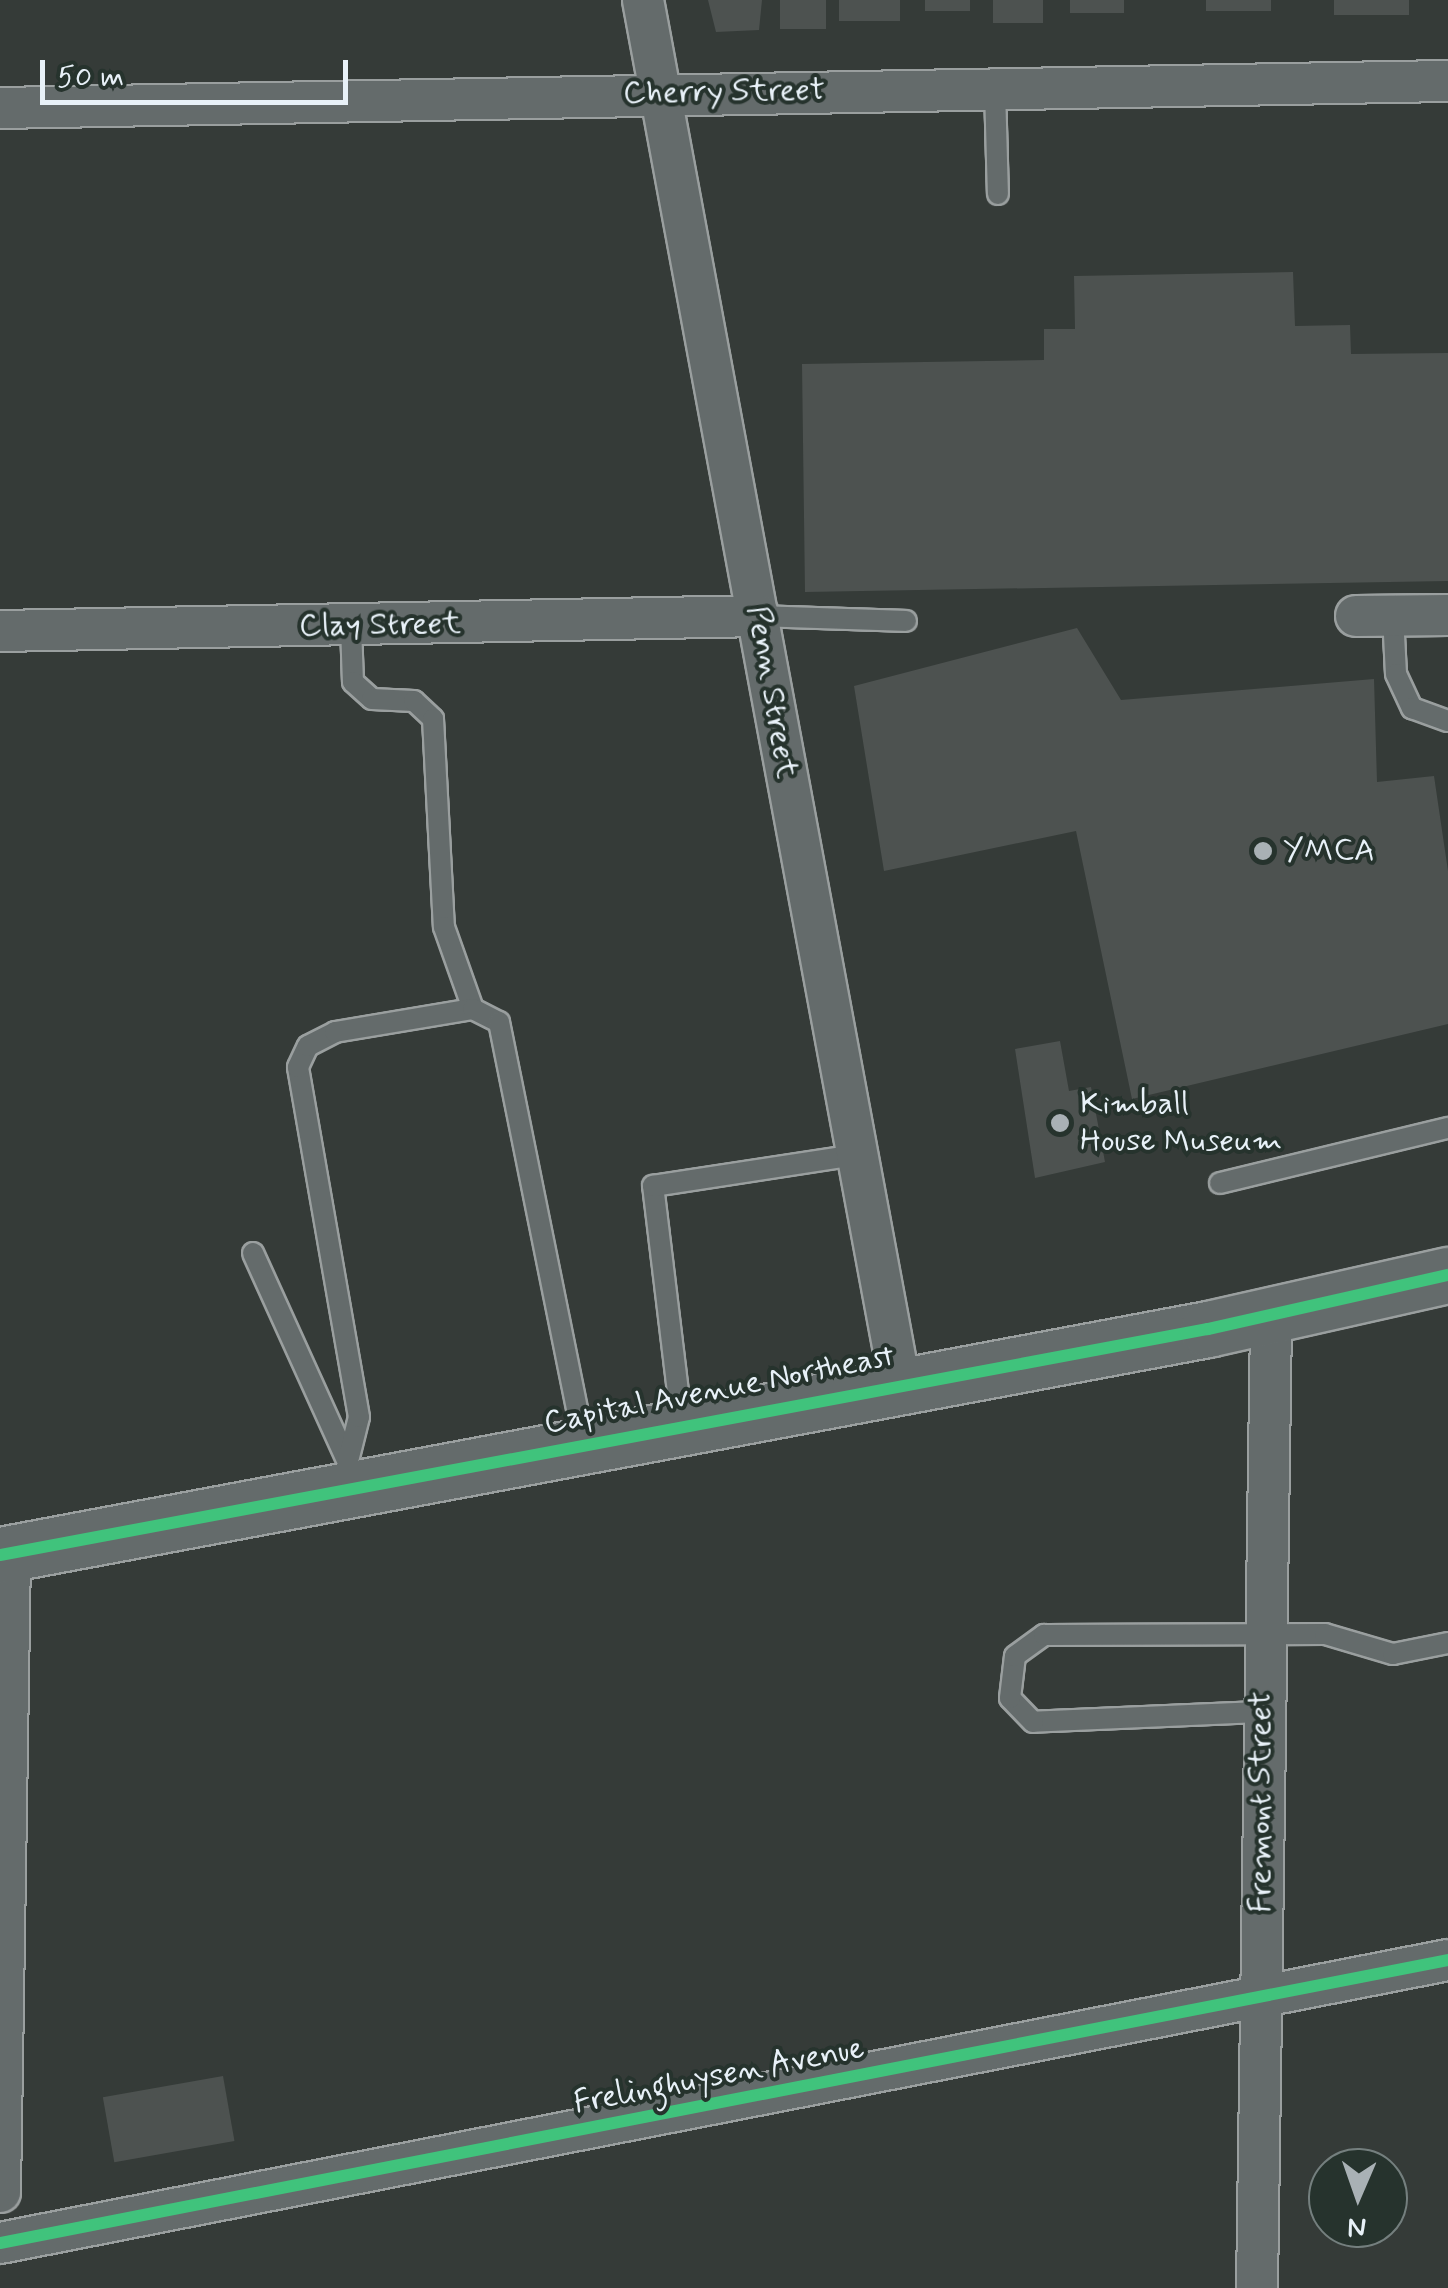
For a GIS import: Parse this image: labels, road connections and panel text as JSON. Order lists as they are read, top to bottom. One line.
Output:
{"streets":{"main road":["Capital Avenue Northeast"],"street":["Cherry Street","Clay Street","Penn Street","Fremont Street","Frelinghuysen Avenue"]},"crossings":[["Cherry Street","Penn Street"],["Clay Street","Penn Street"],["Penn Street","Capital Avenue Northeast"],["Capital Avenue Northeast","Fremont Street"],["Fremont Street","Frelinghuysen Avenue"]],"places":["YMCA","Kimball House Museum"],"scale_bar":"50 m","north":"bottom"}
